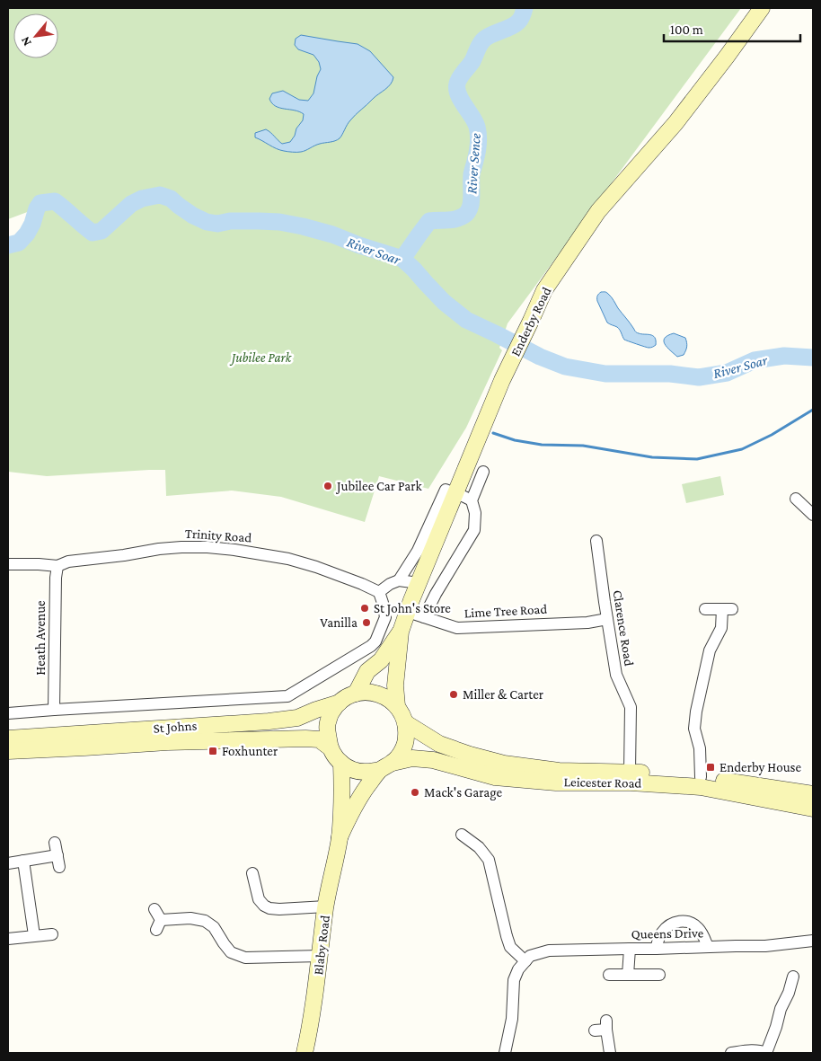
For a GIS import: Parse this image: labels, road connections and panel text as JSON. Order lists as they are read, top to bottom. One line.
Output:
{"streets":{"main road":["Enderby Road","St Johns","Leicester Road","Blaby Road"],"street":["Trinity Road","Lime Tree Road","Clarence Road","Heath Avenue","Queens Drive"]},"crossings":[["Enderby Road","Lime Tree Road"],["Enderby Road","St Johns"],["Enderby Road","Leicester Road"],["Enderby Road","Blaby Road"],["Trinity Road","Heath Avenue"],["Lime Tree Road","Clarence Road"],["Clarence Road","Leicester Road"],["St Johns","Leicester Road"],["St Johns","Blaby Road"],["Leicester Road","Blaby Road"]],"water":["River Sence","River Soar"],"parks":["Jubilee Park"],"places":{"other":["Jubilee Car Park","St John's Store","Vanilla","Miller & Carter","Mack's Garage"],"transit":["Foxhunter","Enderby House"]},"scale_bar":"100 m","north":"bottom left"}
